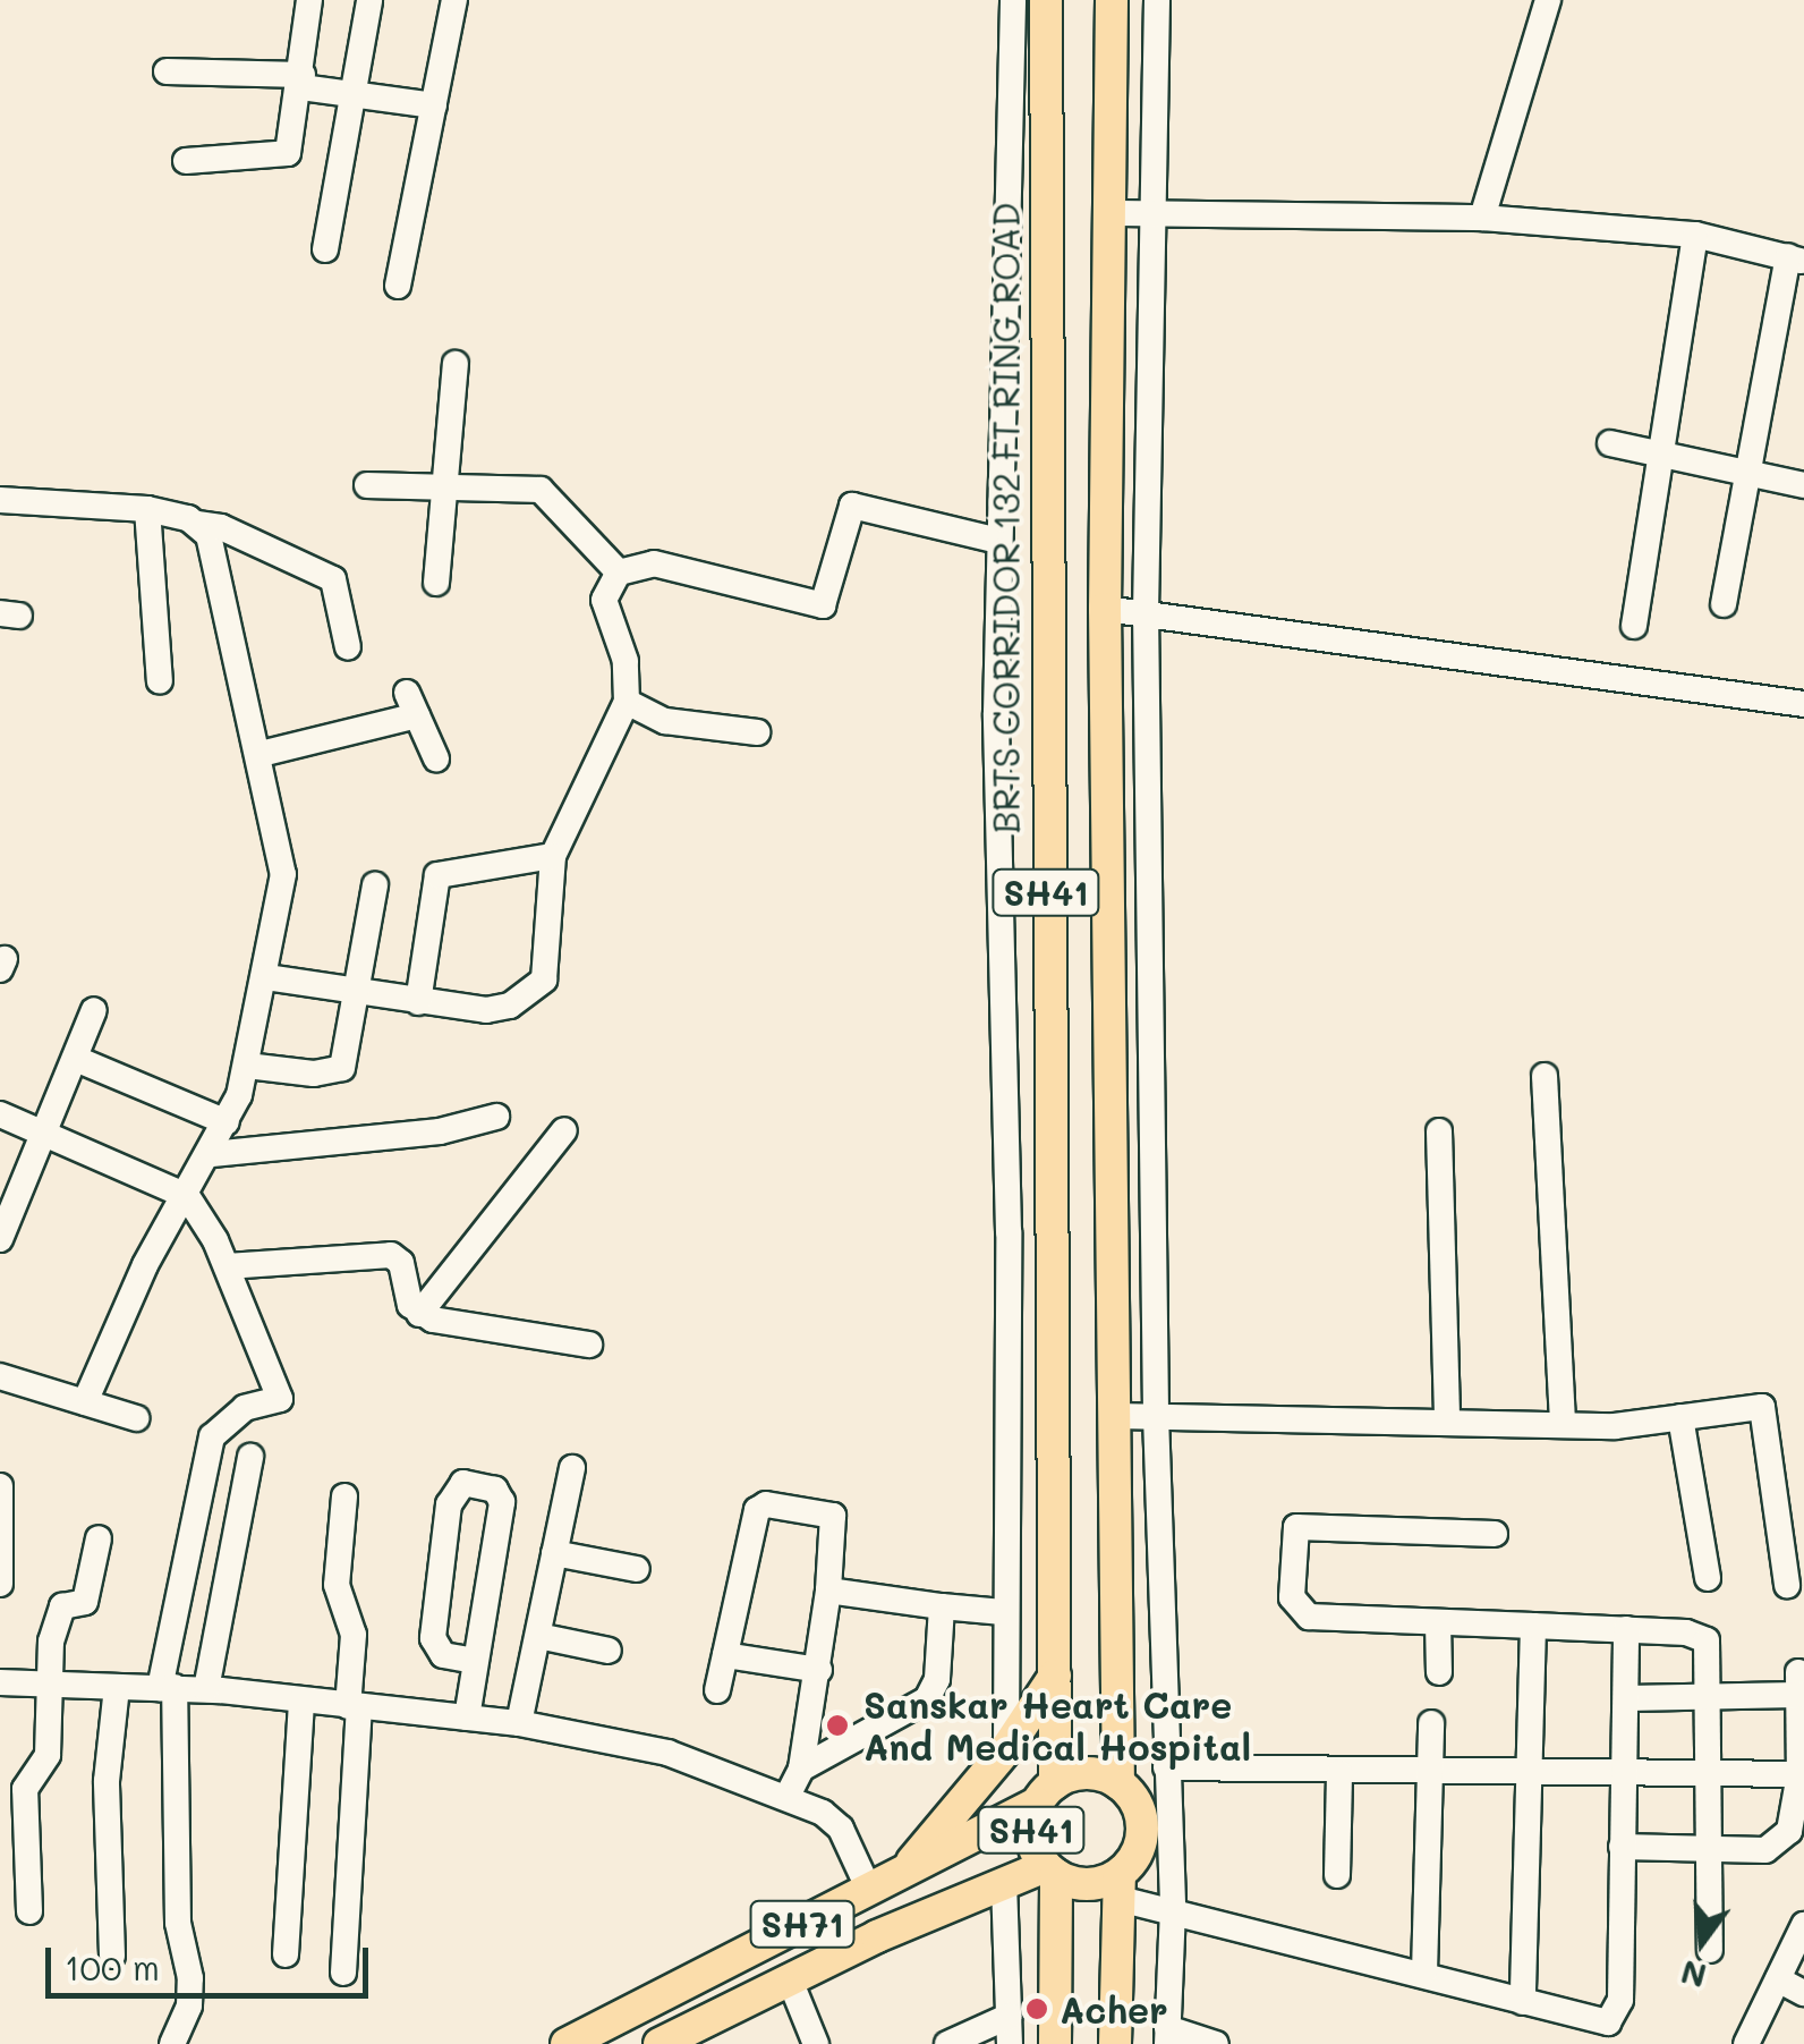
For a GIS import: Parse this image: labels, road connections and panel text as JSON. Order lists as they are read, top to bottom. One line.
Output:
{"streets":{"main road":["BRTS CORRIDOR 132 FT RING ROAD","SH41","SH71"]},"crossings":[["BRTS CORRIDOR 132 FT RING ROAD","SH41"],["BRTS CORRIDOR 132 FT RING ROAD","SH71"],["SH41","SH71"]],"places":["Sanskar Heart Care And Medical Hospital","Acher"],"scale_bar":"100 m","north":"bottom"}
